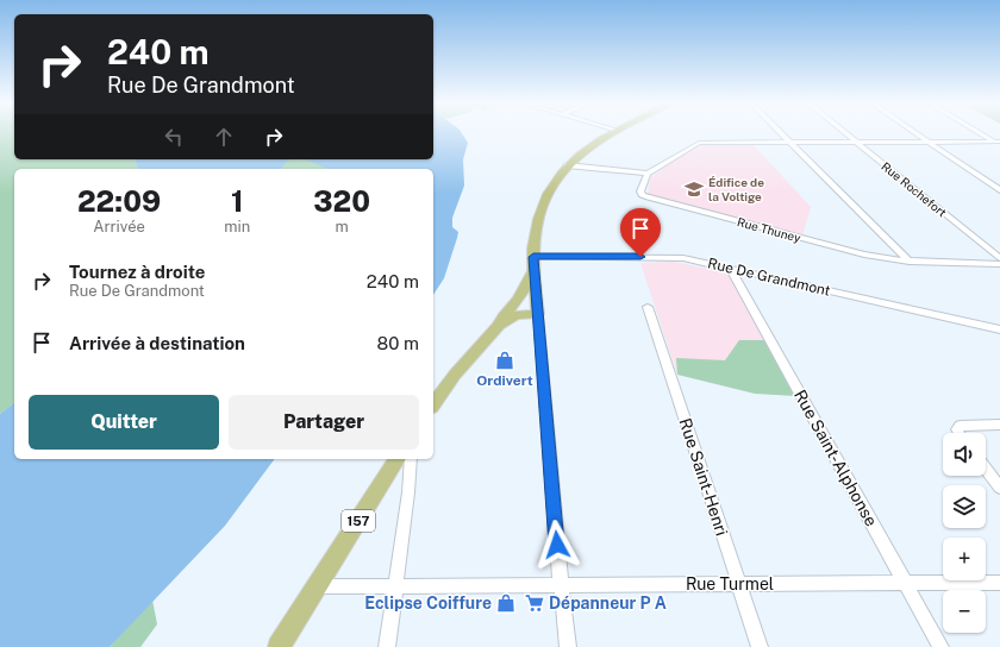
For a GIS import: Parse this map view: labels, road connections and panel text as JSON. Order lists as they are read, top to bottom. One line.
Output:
{"streets":{"main road":["157"],"street":["Rue Rochefort","Rue Thuney","Rue De Grandmont","Rue Saint-Alphonse","Rue Saint-Henri","Rue Turmel"]},"crossings":[["Rue De Grandmont","Rue Saint-Alphonse"],["Rue Saint-Alphonse","Rue Turmel"],["Rue Saint-Henri","Rue Turmel"],["157","Rue Turmel"]],"places":{"school or university":["Édifice de la Voltige"],"shop":["Ordivert","Eclipse Coiffure"],"supermarket":["Dépanneur P A"]},"page":{"turn":["240 m","Rue De Grandmont"],"eta":["22:09","Arrivée","1","min","320","m"],"list":[{"name":"Tournez à droite","note":"Rue De Grandmont","value":"240 m"},{"name":"Arrivée à destination","value":"80 m"}],"buttons":["Quitter","Partager"],"map_buttons":["+","−"]}}
